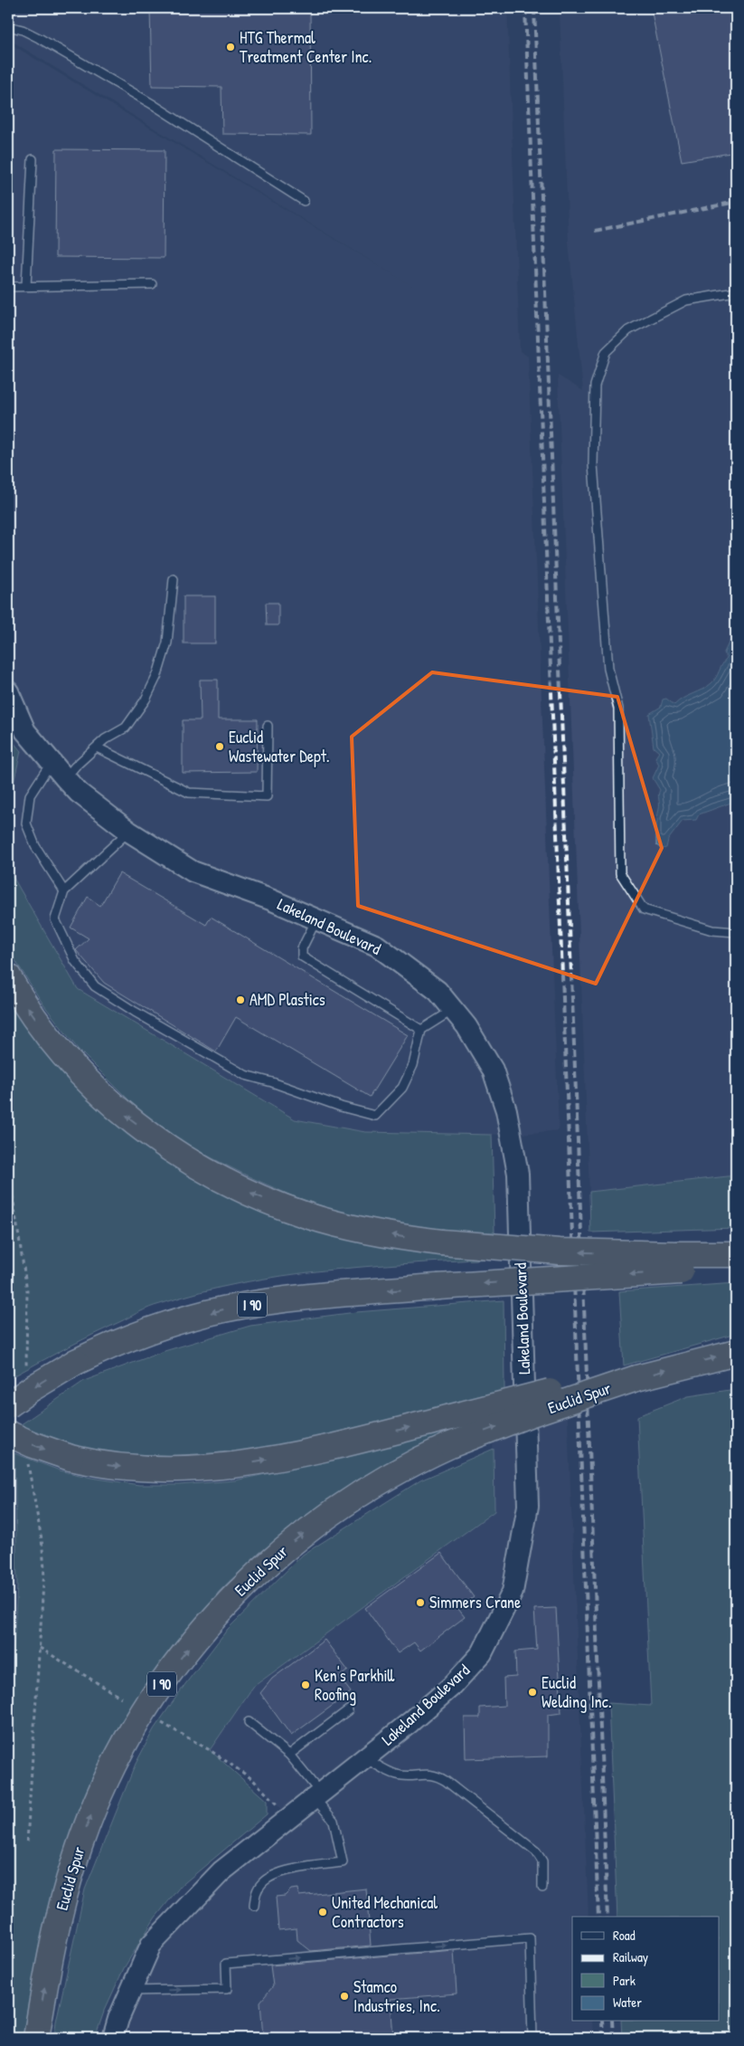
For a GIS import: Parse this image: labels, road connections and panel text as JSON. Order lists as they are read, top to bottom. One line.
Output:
{"streets":{"highway":["I 90","Euclid Spur"],"street":["Lakeland Boulevard"]},"one_way":["Euclid Spur"],"places":["HTG Thermal Treatment Center Inc.","Euclid Wastewater Dept.","AMD Plastics","Simmers Crane","Ken's Parkhill Roofing","Euclid Welding Inc.","United Mechanical Contractors","Stamco Industries, Inc."],"legend":["Road","Railway","Park","Water"]}
